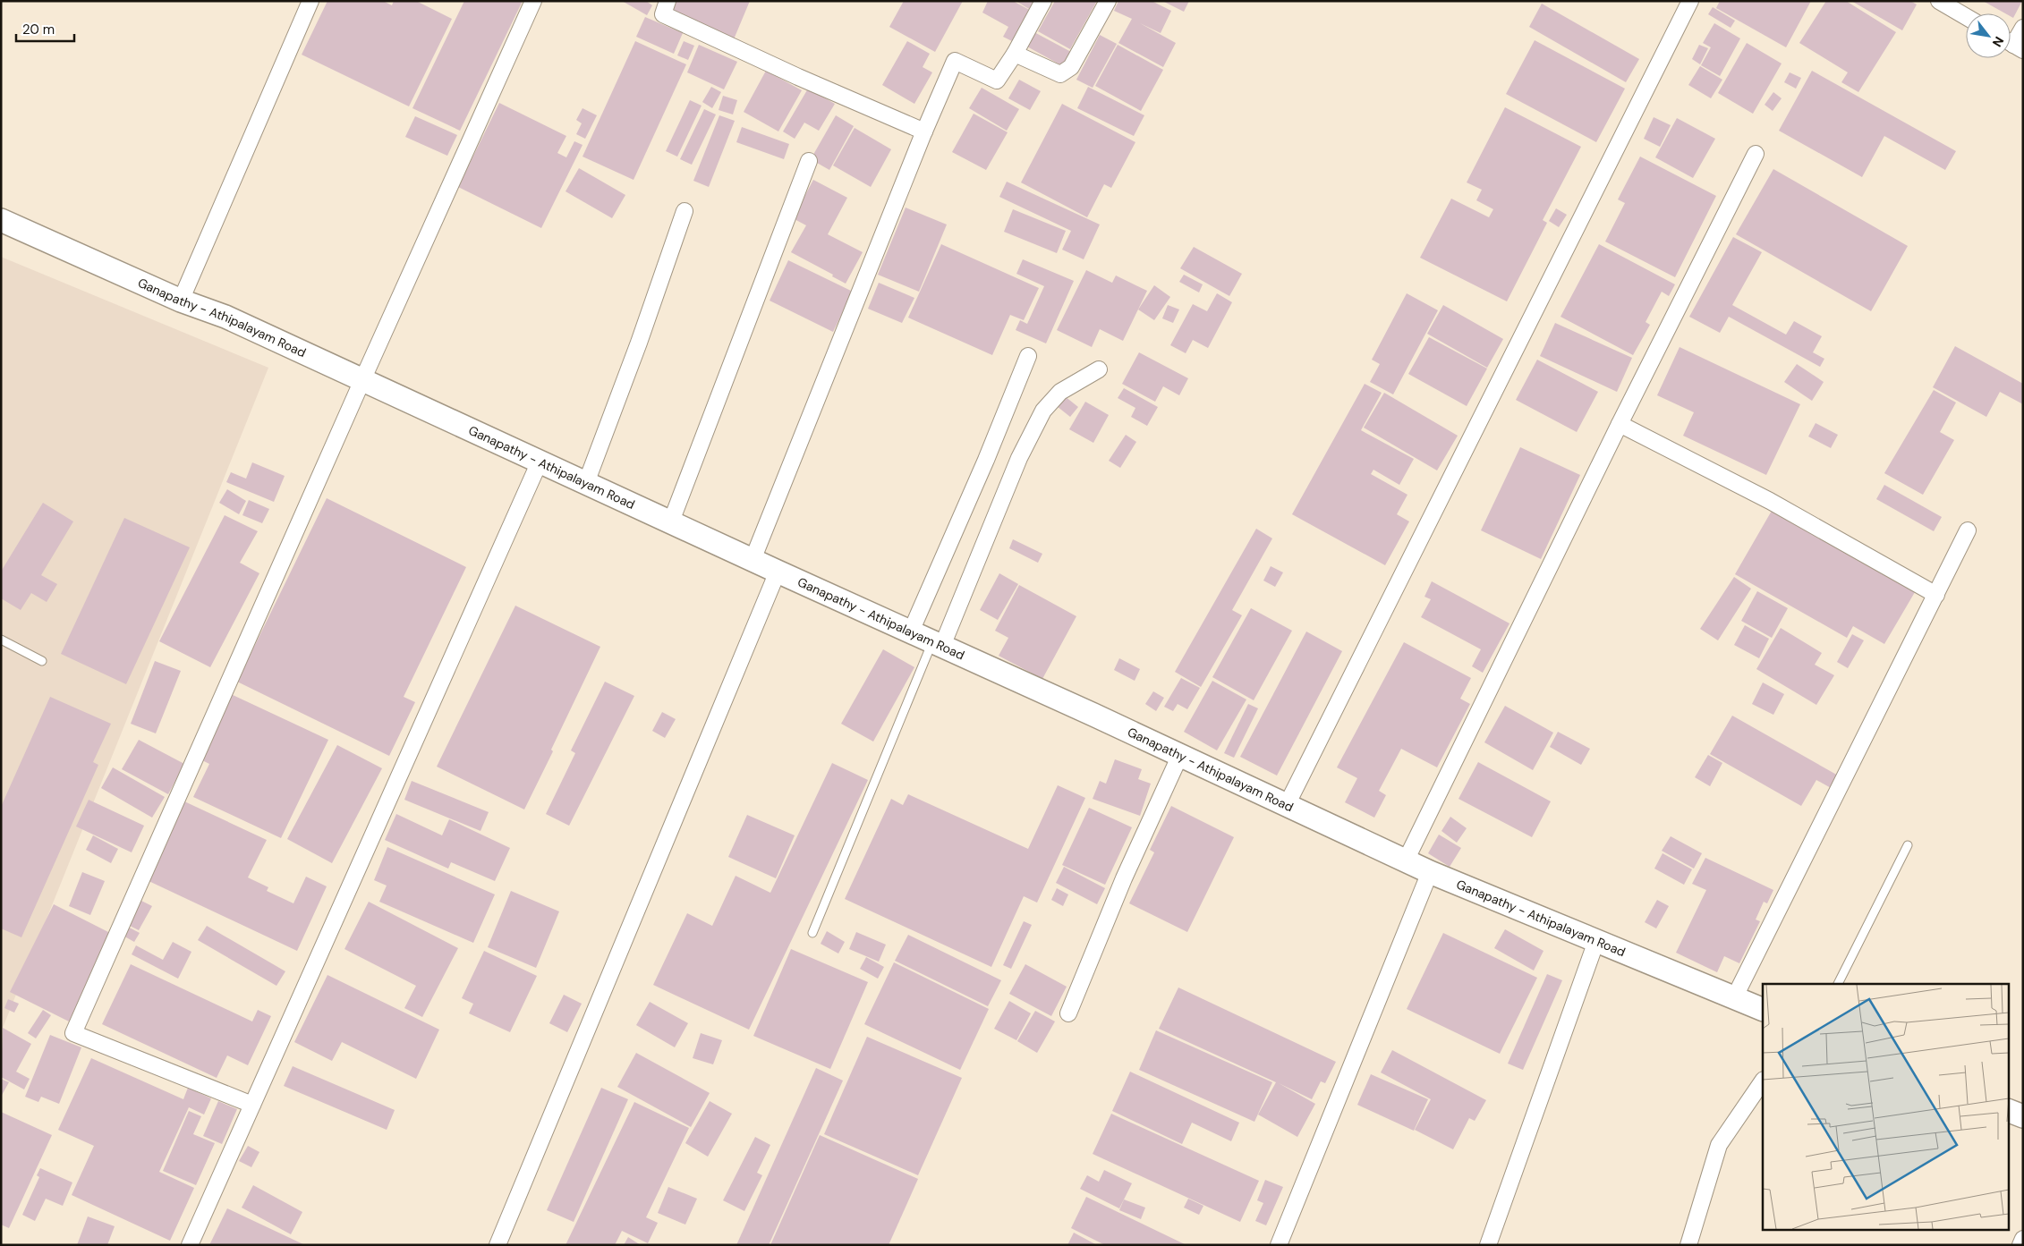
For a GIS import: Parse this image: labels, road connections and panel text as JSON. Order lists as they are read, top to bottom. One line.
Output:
{"streets":{"main road":["Ganapathy - Athipalayam Road"]},"scale_bar":"20 m","north":"bottom right"}
